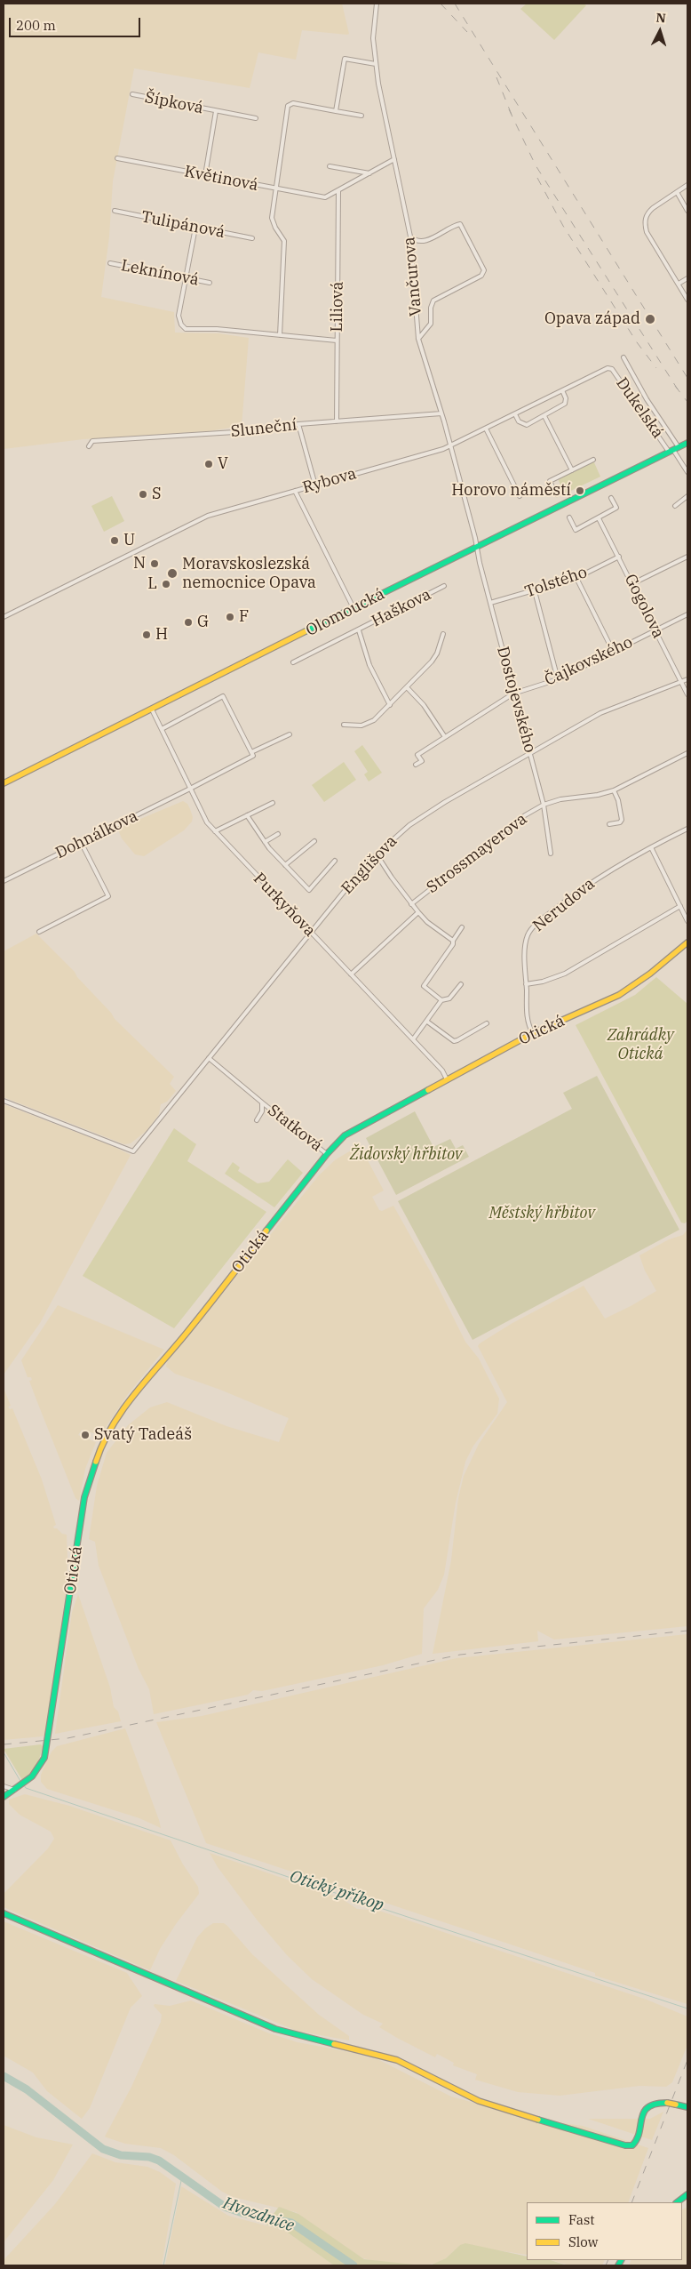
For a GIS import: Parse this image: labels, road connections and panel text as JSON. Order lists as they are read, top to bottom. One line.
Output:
{"streets":{"main road":["Olomoucká","Otická"],"street":["Šípková","Květinová","Tulipánová","Leknínová","Vančurova","Liliová","Dukelská","Sluneční","Rybova","Tolstého","Gogolova","Haškova","Čajkovského","Dostojevského","Dohnálkova","Strossmayerova","Englišova","Purkyňova","Nerudova","Statková"]},"crossings":[["Šípková","Květinová"],["Květinová","Liliová"],["Vančurova","Sluneční"],["Vančurova","Rybova"],["Vančurova","Olomoucká"],["Vančurova","Dostojevského"],["Liliová","Sluneční"],["Dukelská","Rybova"],["Dukelská","Olomoucká"],["Tolstého","Gogolova"],["Tolstého","Dostojevského"],["Gogolova","Čajkovského"],["Gogolova","Englišova"],["Olomoucká","Dostojevského"],["Olomoucká","Purkyňova"],["Čajkovského","Dostojevského"],["Dostojevského","Strossmayerova"],["Dostojevského","Englišova"],["Dohnálkova","Purkyňova"],["Englišova","Purkyňova"],["Purkyňova","Otická"],["Nerudova","Otická"],["Otická","Statková"]],"water":["Otický příkop","Hvozdnice"],"parks":["Zahrádky Otická","Židovský hřbitov","Městský hřbitov"],"places":["Opava západ","V","Horovo náměstí","S","U","N","Moravskoslezská nemocnice Opava","L","F","G","H","Svatý Tadeáš"],"legend":["Fast","Slow"],"scale_bar":"200 m","north":"top"}
